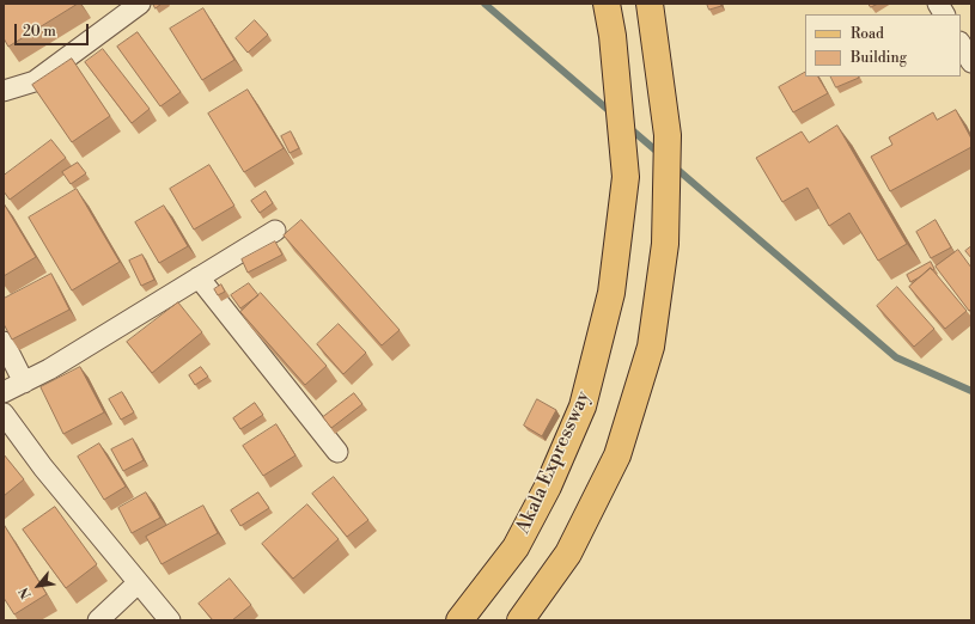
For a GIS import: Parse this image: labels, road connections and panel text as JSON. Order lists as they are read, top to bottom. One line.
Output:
{"streets":{"main road":["Akala Expressway"]},"legend":["Road","Building"],"scale_bar":"20 m","north":"bottom left"}
